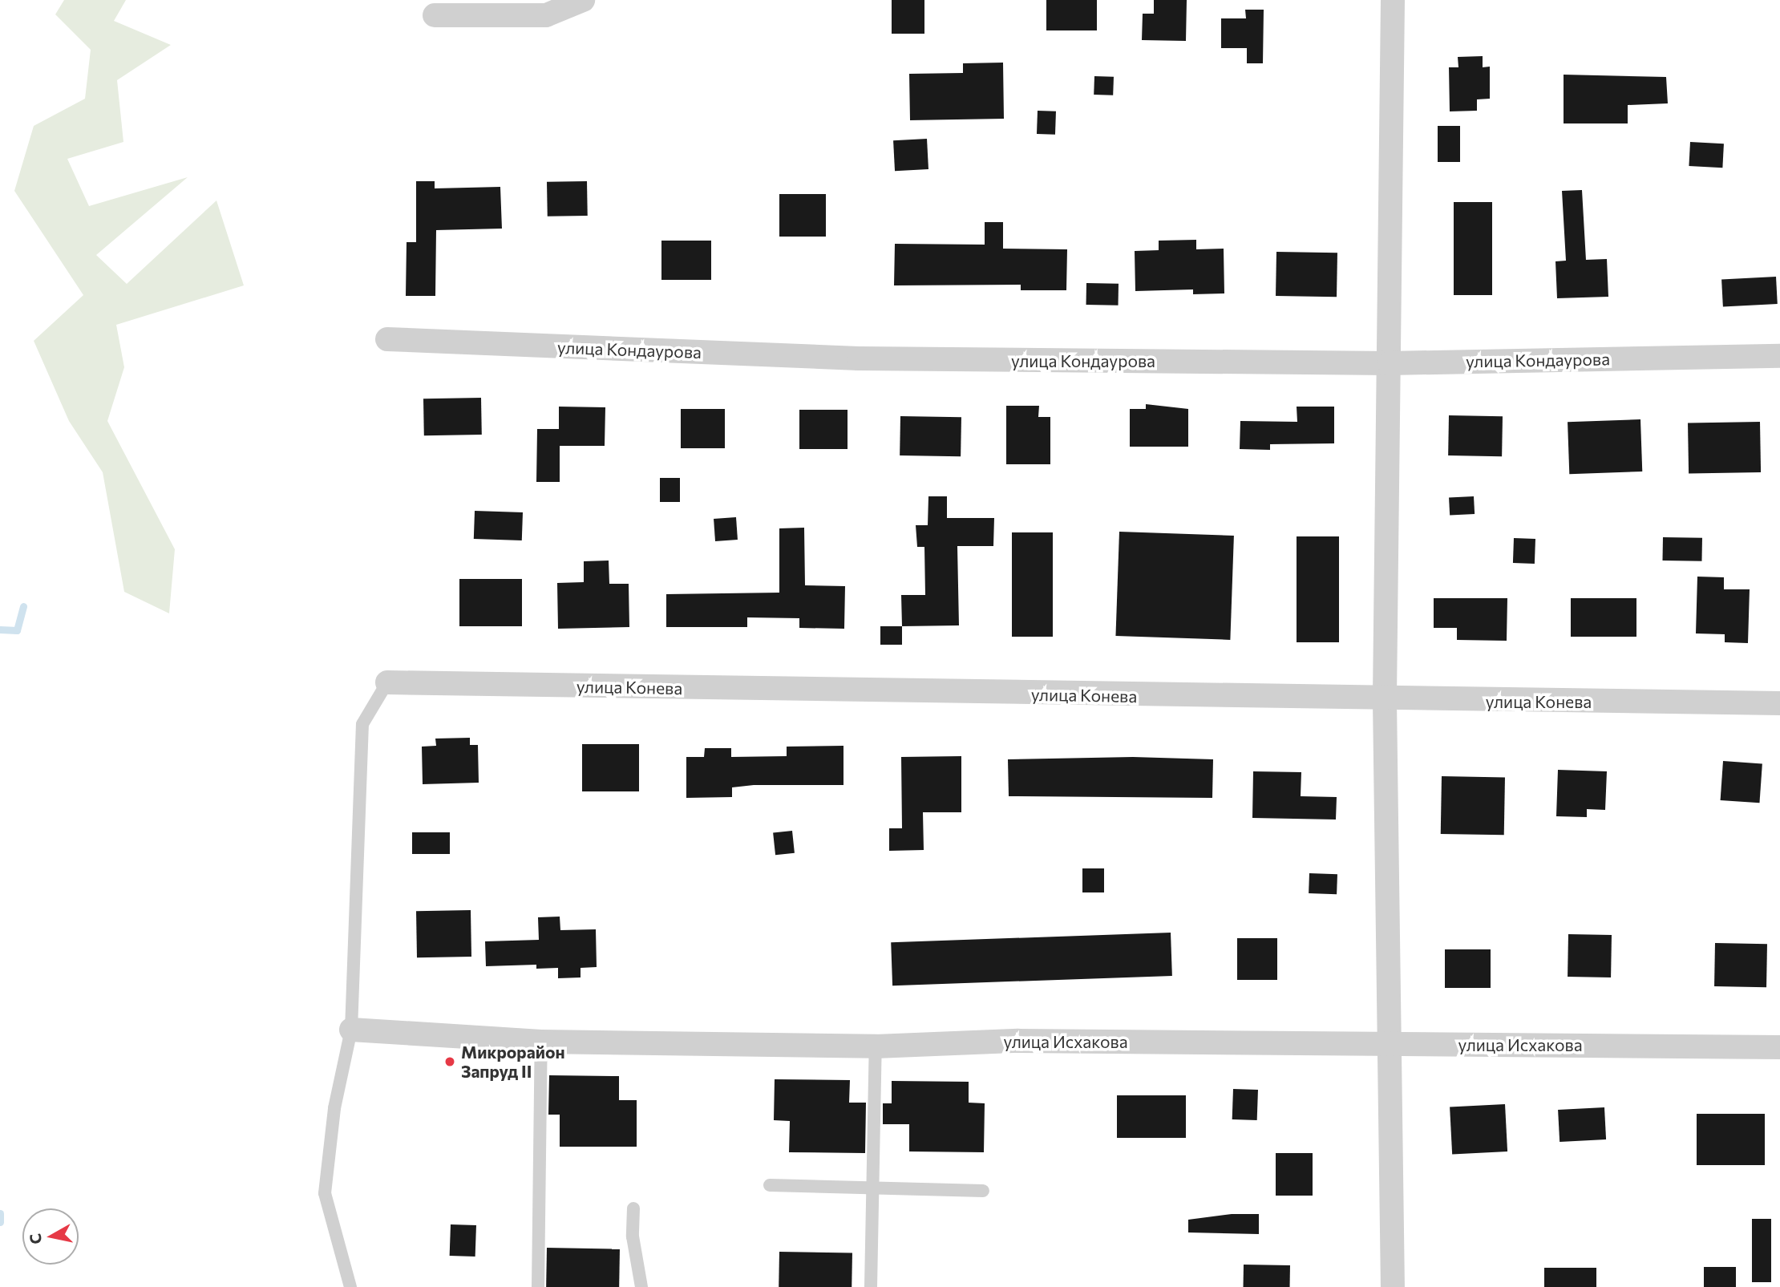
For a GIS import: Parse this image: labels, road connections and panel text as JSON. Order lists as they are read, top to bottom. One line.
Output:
{"streets":{"street":["улица Кондаурова","улица Конева","улица Исхакова"]},"places":["Микрорайон Запруд II"],"north":"left"}
